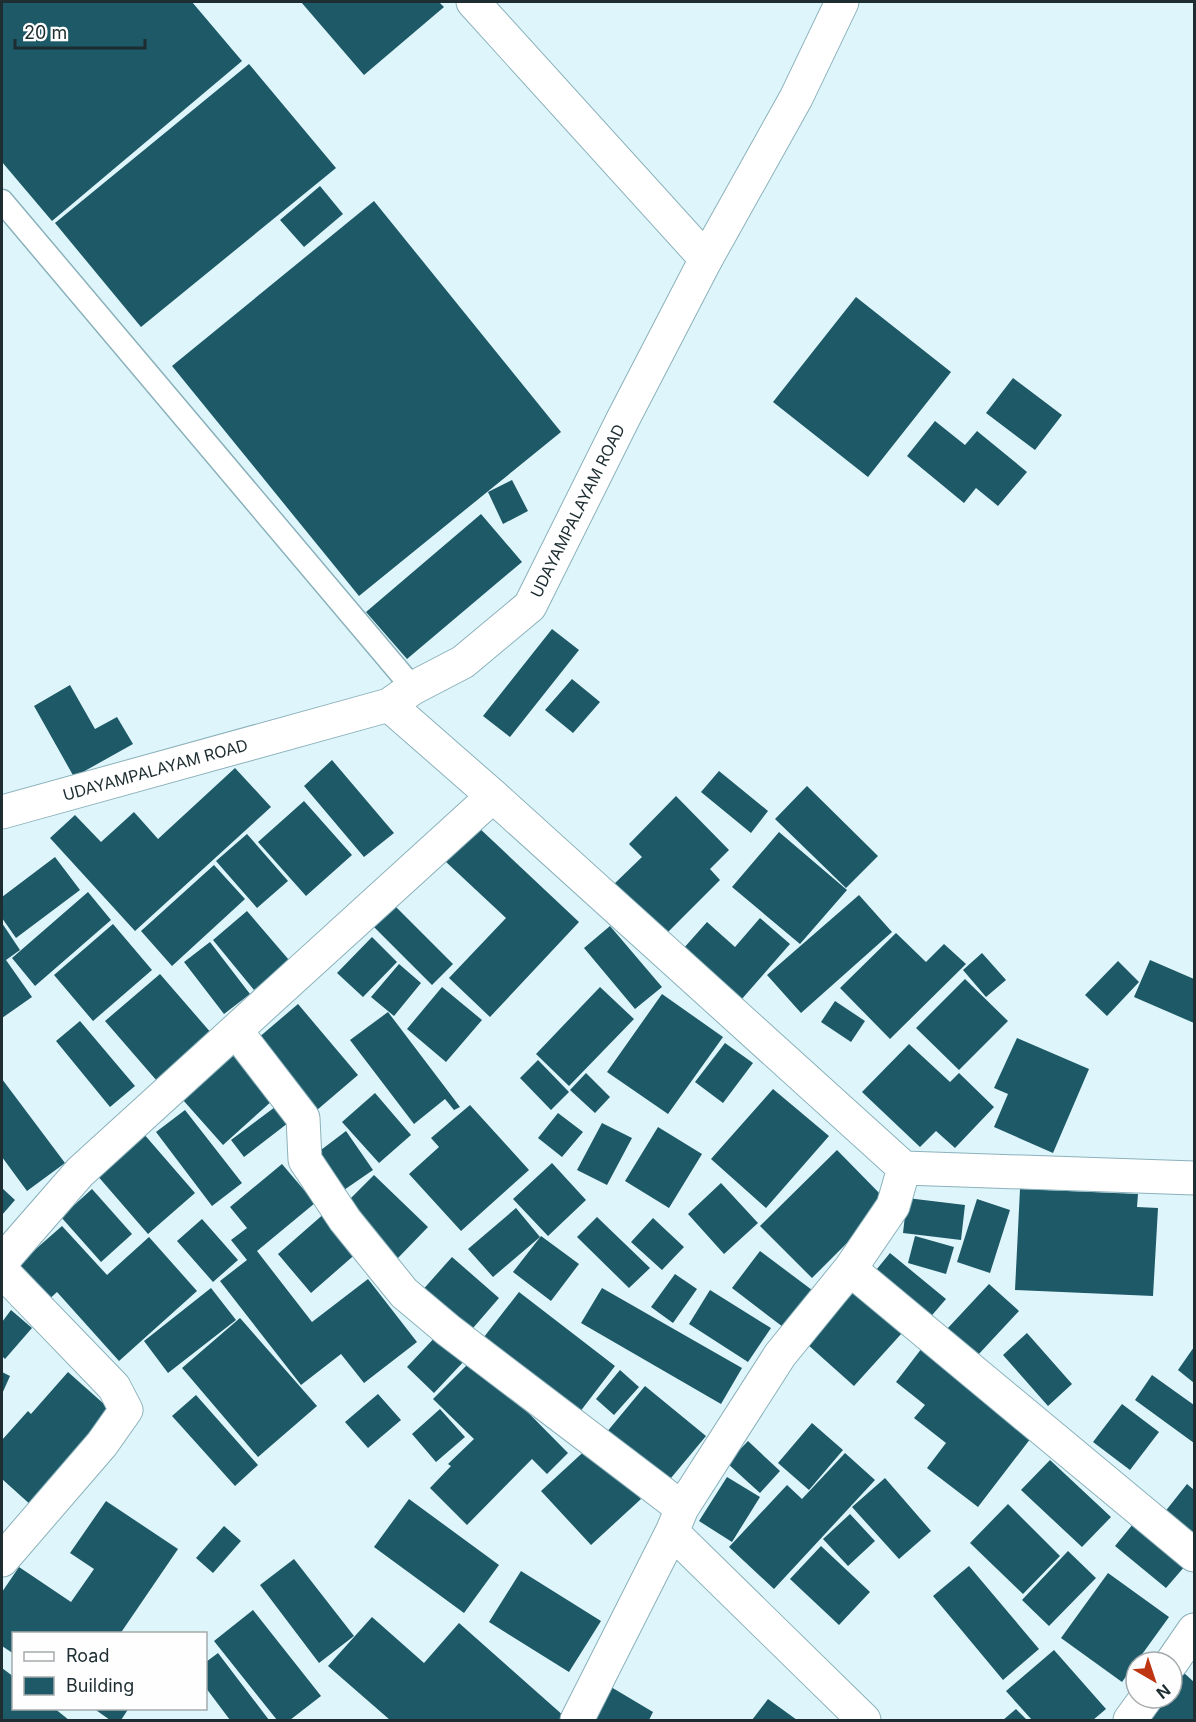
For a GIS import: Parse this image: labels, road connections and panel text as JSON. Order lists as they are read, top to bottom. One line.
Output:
{"streets":{"street":["UDAYAMPALAYAM ROAD"]},"legend":["Road","Building"],"scale_bar":"20 m","north":"bottom right"}
